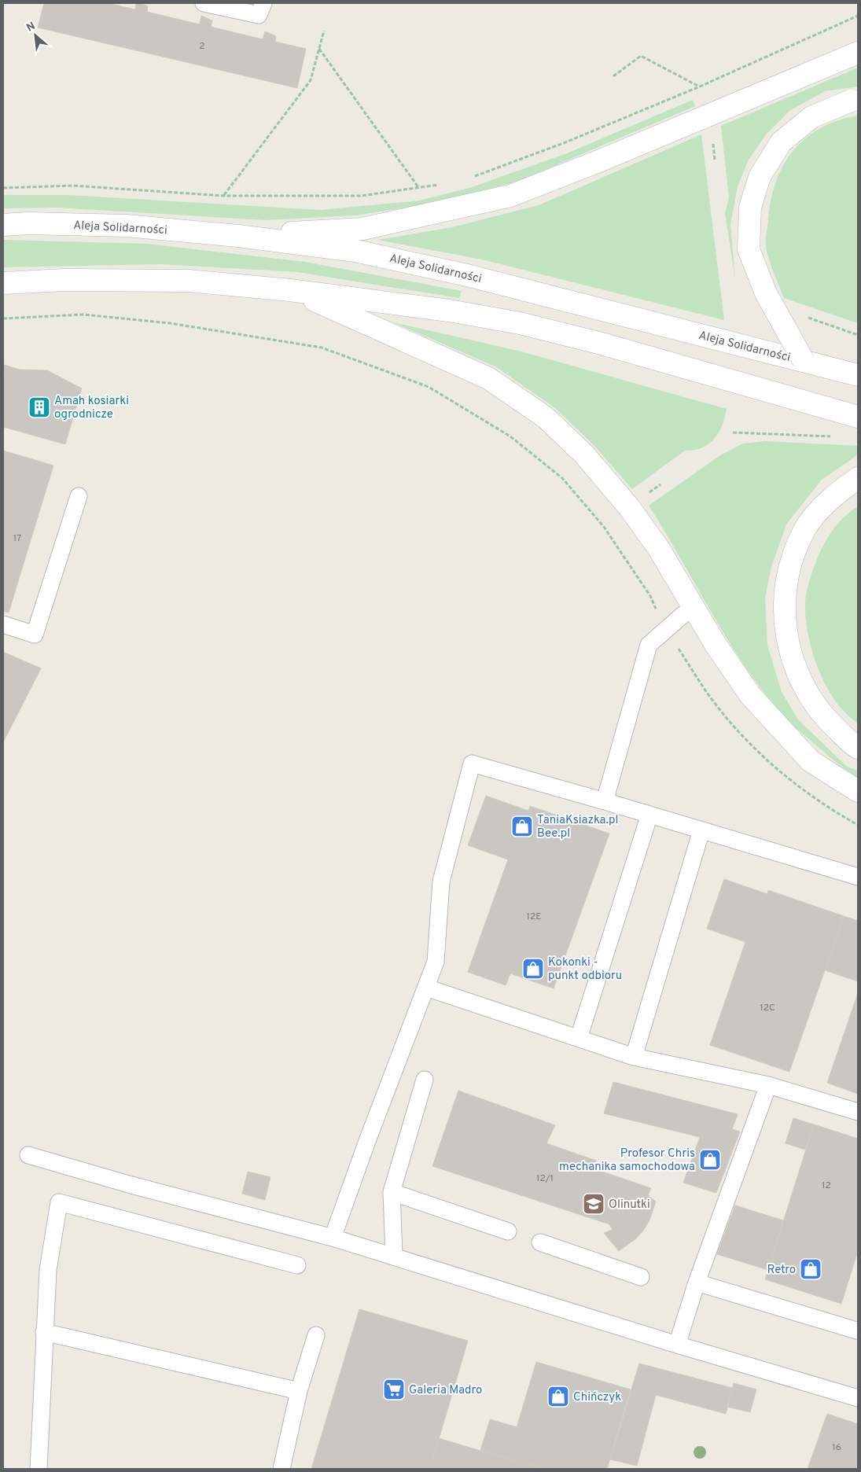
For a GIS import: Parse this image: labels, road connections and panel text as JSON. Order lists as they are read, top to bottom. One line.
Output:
{"streets":{"main road":["Aleja Solidarności"]},"places":{"building":["Amah kosiarki ogrodnicze"],"shop":["TaniaKsiazka.pl Bee.pl","Kokonki - punkt odbioru","Profesor Chris mechanika samochodowa","Retro","Chińczyk"],"school or university":["Olinutki"],"supermarket":["Galeria Madro"]},"house_numbers":["2","17","12E","12C","12/1","12","16"],"north":"top left"}
